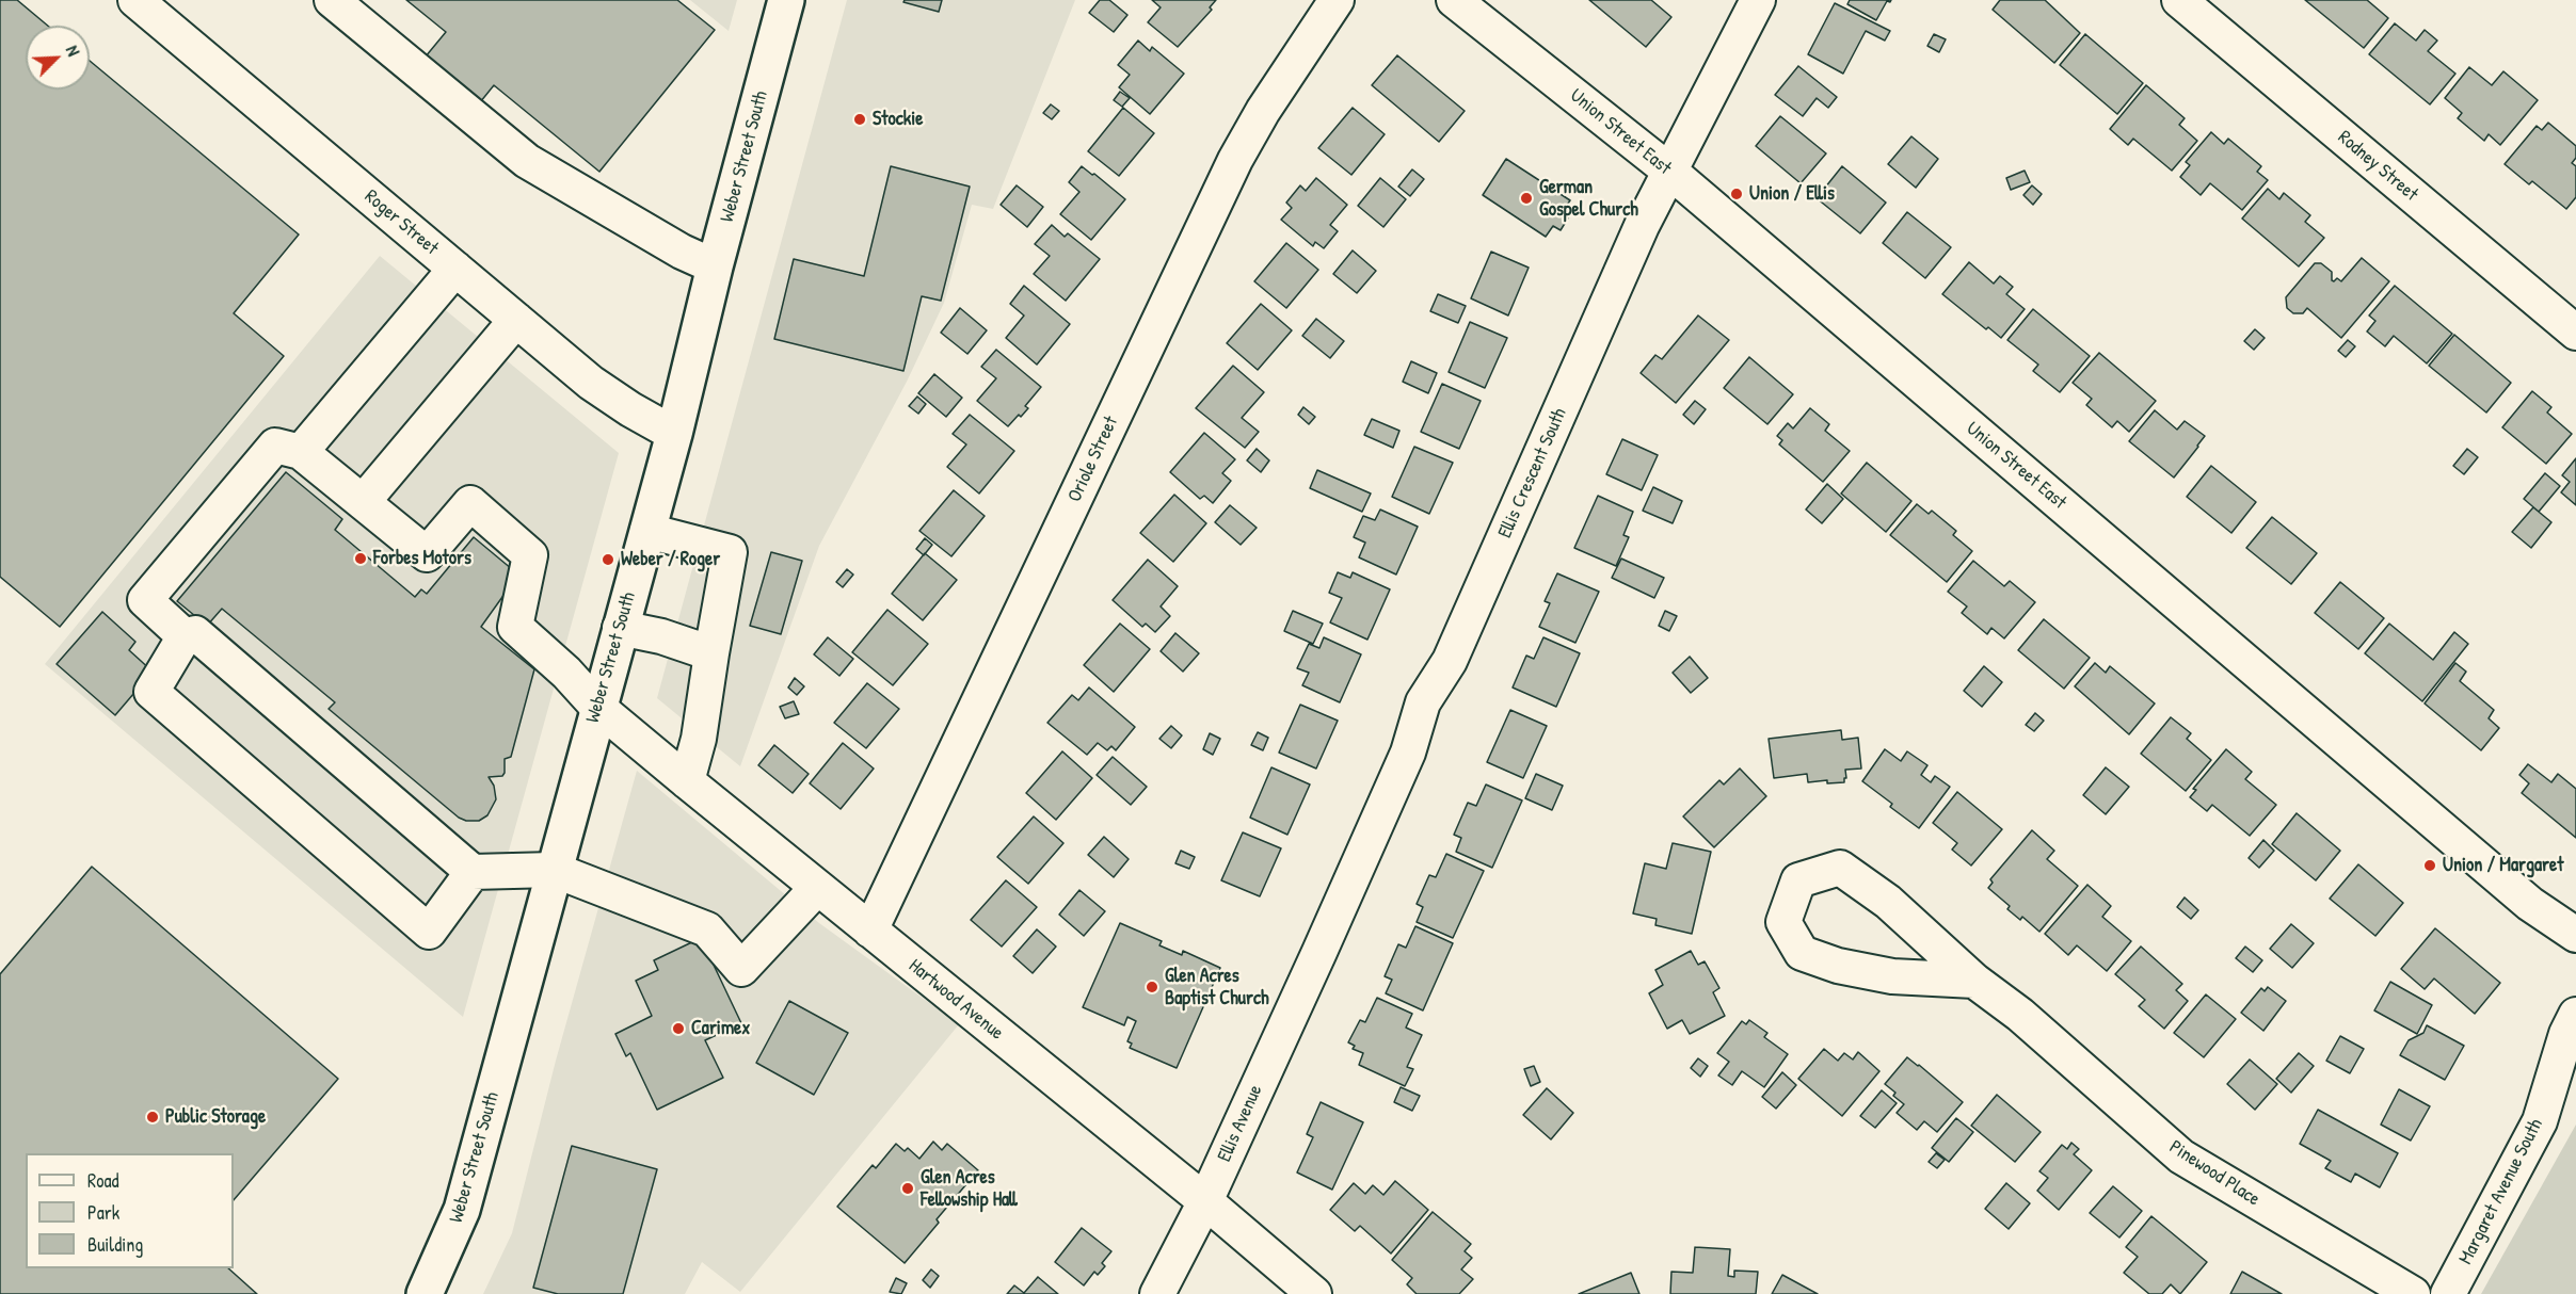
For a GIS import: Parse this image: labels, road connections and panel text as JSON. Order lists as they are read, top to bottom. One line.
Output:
{"streets":{"main road":["Weber Street South"],"street":["Union Street East","Rodney Street","Roger Street","Oriole Street","Ellis Crescent South","Hartwood Avenue","Ellis Avenue","Pinewood Place","Margaret Avenue South"]},"crossings":[["Union Street East","Ellis Crescent South"],["Weber Street South","Roger Street"],["Weber Street South","Hartwood Avenue"],["Oriole Street","Hartwood Avenue"],["Ellis Crescent South","Ellis Avenue"],["Hartwood Avenue","Ellis Avenue"]],"places":["Stockie","Union / Ellis","German Gospel Church","Forbes Motors","Weber / Roger","Union / Margaret","Glen Acres Baptist Church","Carimex","Public Storage","Glen Acres Fellowship Hall"],"legend":["Road","Park","Building"],"north":"top right"}
